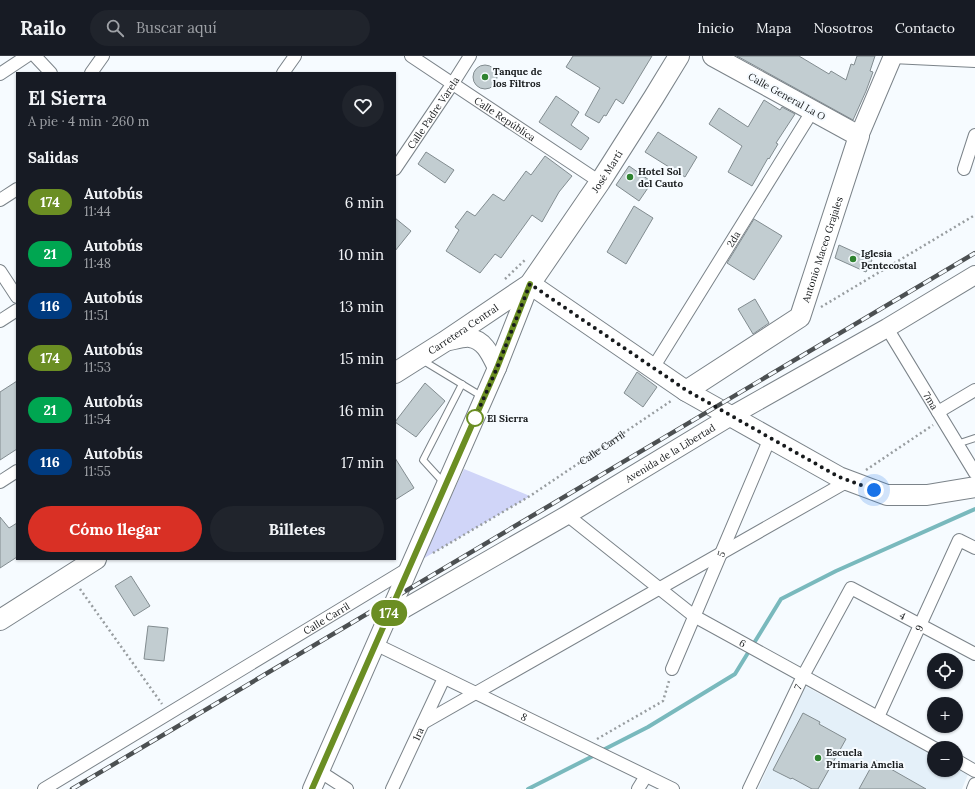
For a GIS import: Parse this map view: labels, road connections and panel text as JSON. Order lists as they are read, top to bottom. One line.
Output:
{"streets":{"main road":["Calle General La O","José Martí","Antonio Maceo Grajales","Carretera Central","Avenida de la Libertad"],"street":["Calle Padre Varela","Calle República","2da","7ma","Calle Carril","5","4","9","6","7","8","1ra"]},"crossings":[["Calle General La O","2da"],["Calle General La O","Antonio Maceo Grajales"],["Calle Padre Varela","Calle República"],["Calle República","José Martí"],["José Martí","Carretera Central"],["7ma","Avenida de la Libertad"],["Avenida de la Libertad","6"],["5","6"],["4","9"],["4","7"],["9","6"],["6","7"],["8","1ra"]],"places":["Tanque de los Filtros","Hotel Sol del Cauto","Iglesia Pentecostal","El Sierra","Escuela Primaria Amelia"],"lines":["bus line 174"],"page":{"header":"Railo","search":"Buscar aquí","nav":["Inicio","Mapa","Nosotros","Contacto"],"on_map":"174","heading":[["El Sierra","A pie · 4 min · 260 m"],"Salidas"],"list":[{"mark":"174","name":"Autobús","note":"11:44","value":"6 min"},{"mark":"21","name":"Autobús","note":"11:48","value":"10 min"},{"mark":"116","name":"Autobús","note":"11:51","value":"13 min"},{"mark":"174","name":"Autobús","note":"11:53","value":"15 min"},{"mark":"21","name":"Autobús","note":"11:54","value":"16 min"},{"mark":"116","name":"Autobús","note":"11:55","value":"17 min"}],"buttons":["Cómo llegar","Billetes"],"map_buttons":["+","−"]}}
